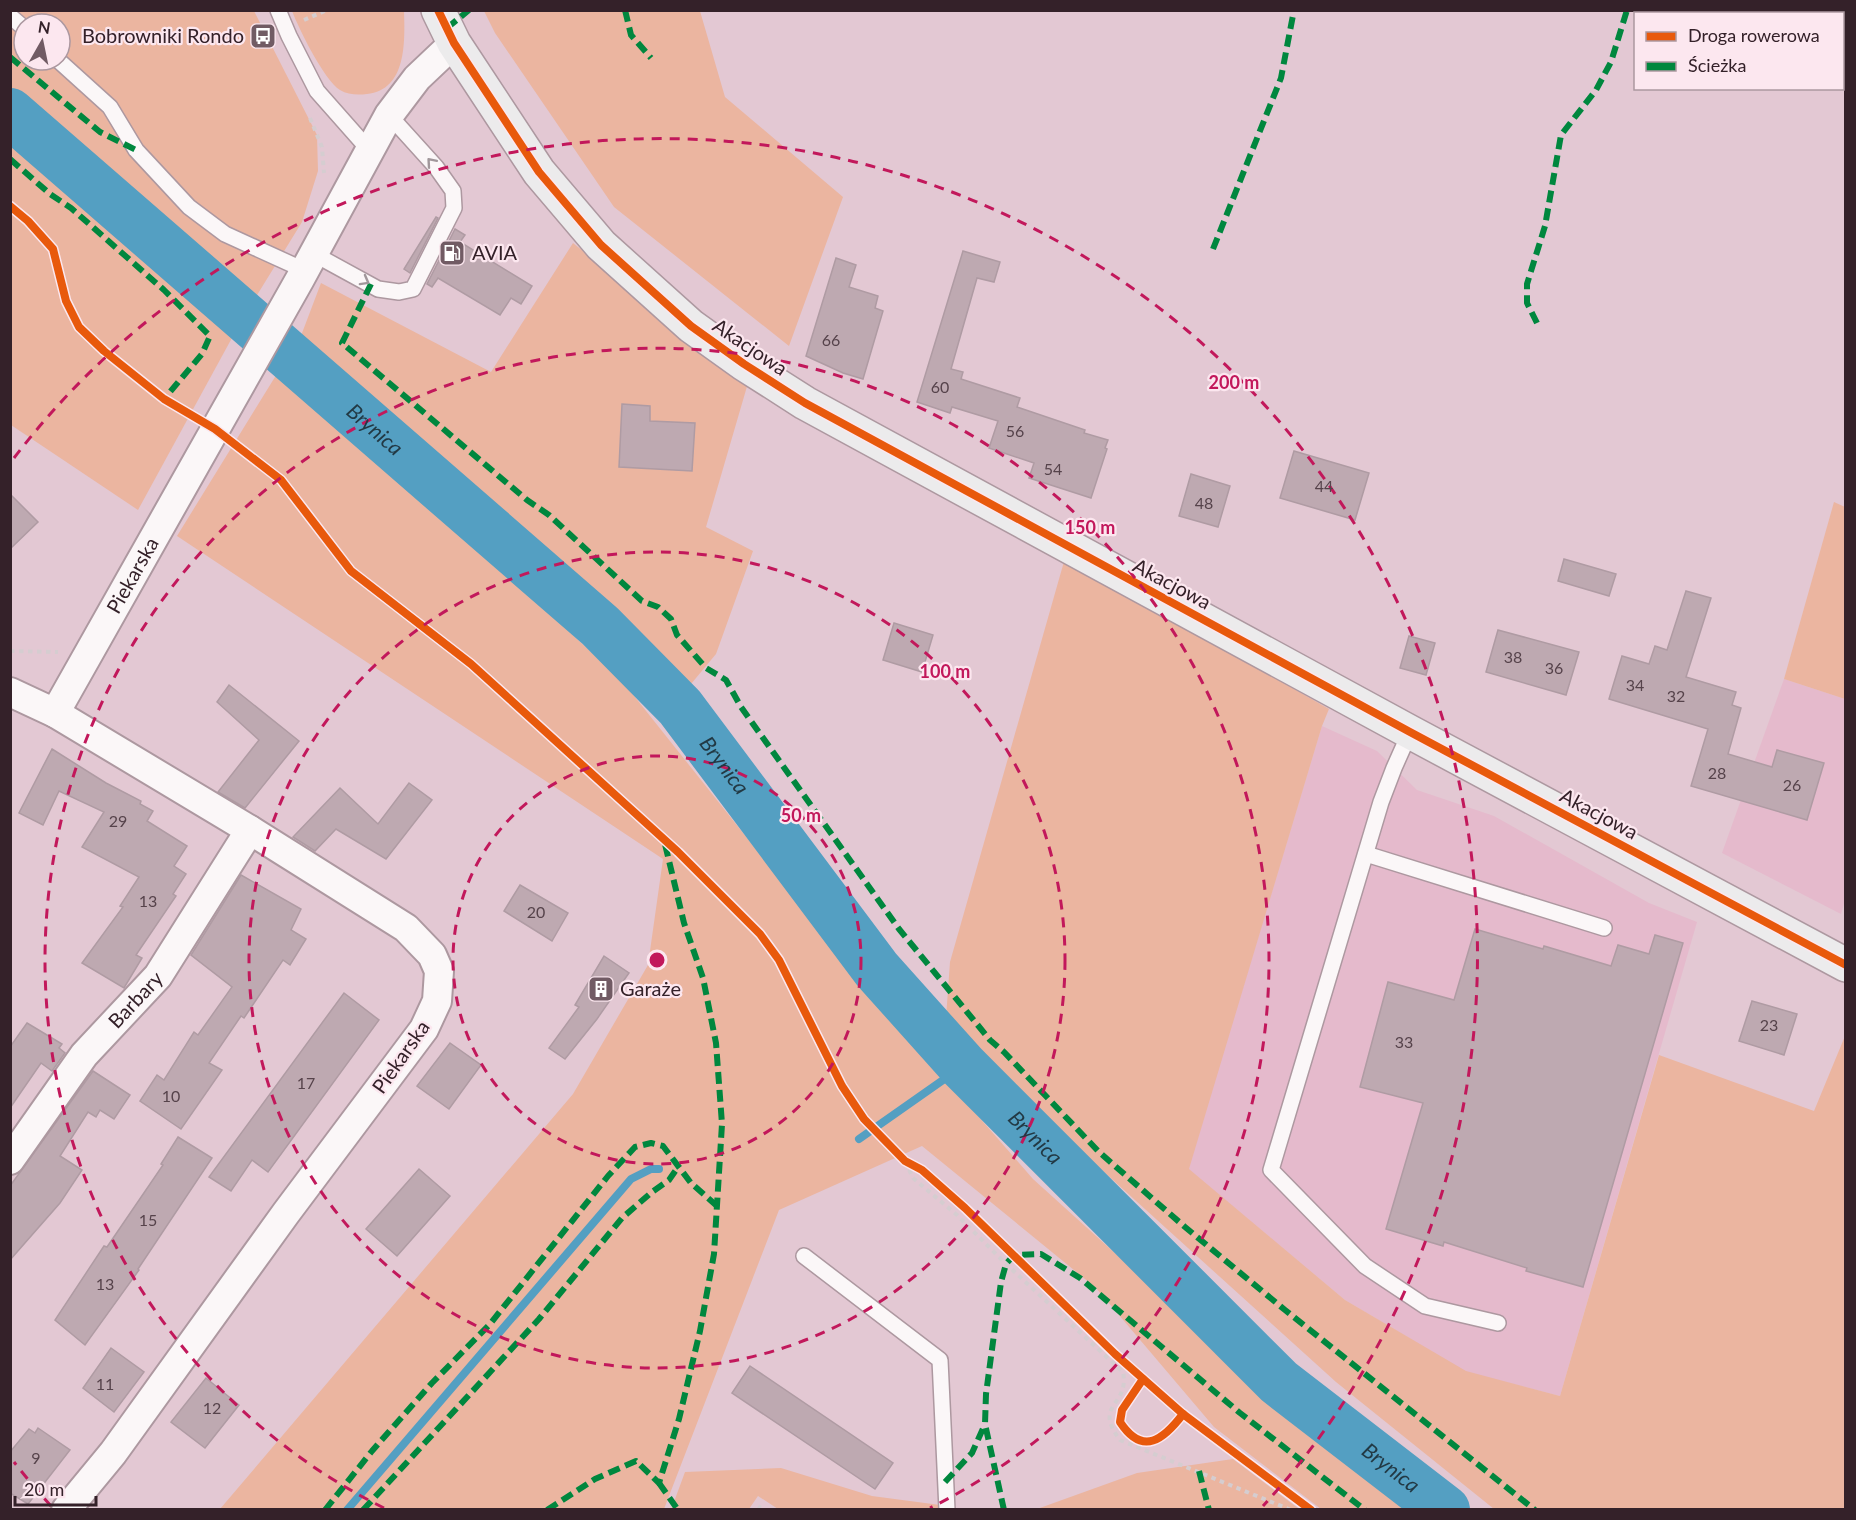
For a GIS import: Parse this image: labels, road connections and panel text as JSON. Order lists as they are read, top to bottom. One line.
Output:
{"streets":{"street":["Akacjowa","Piekarska","Barbary"]},"crossings":[["Piekarska","Barbary"]],"water":["Brynica"],"places":{"bus stop":["Bobrowniki Rondo"],"fuel station":["AVIA"],"building":["Garaże"]},"house_numbers":["66","60","56","54","44","48","38","36","34","32","28","26","29","13","20","23","33","17","10","15","13","11","12","9"],"legend":["Droga rowerowa","Ścieżka"],"scale_bar":"20 m","north":"top","rings":["200 m","150 m","100 m","50 m"]}
